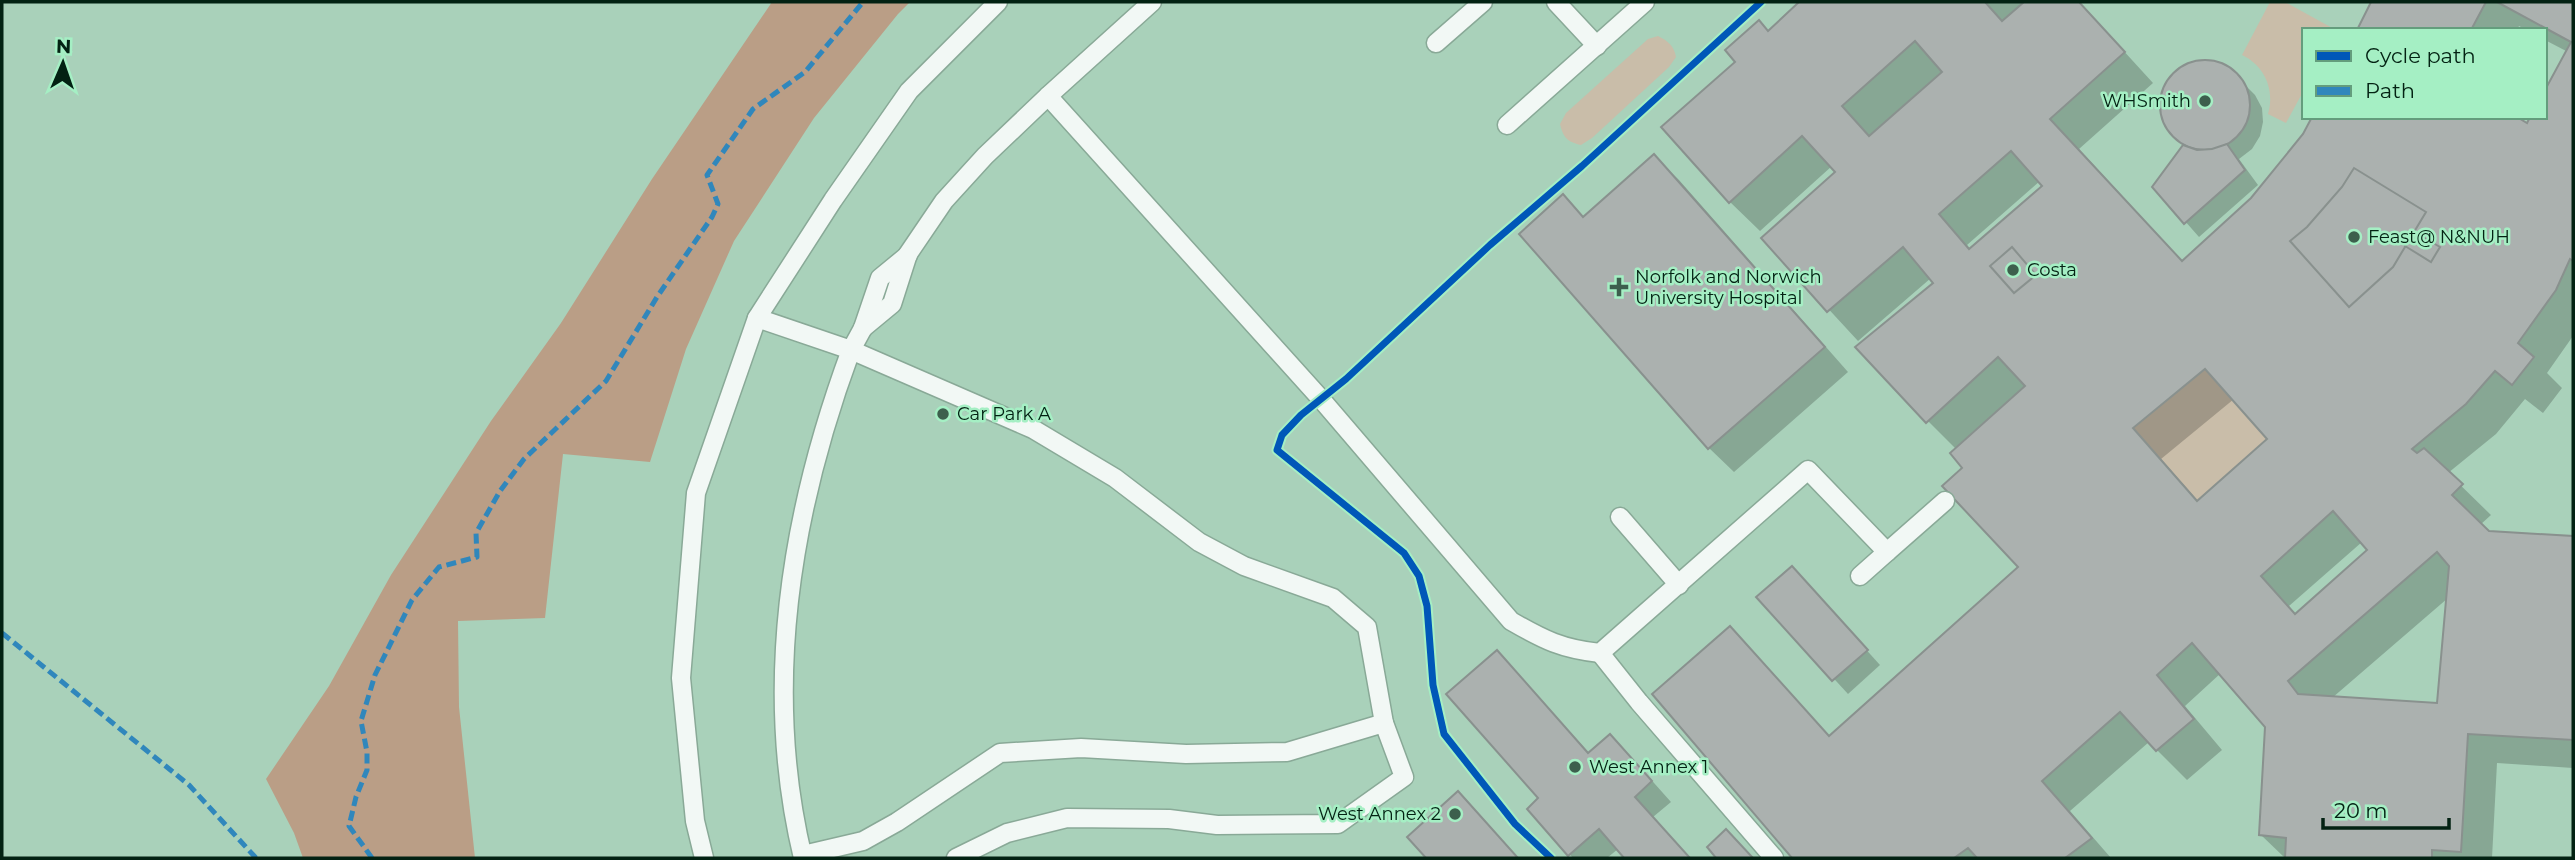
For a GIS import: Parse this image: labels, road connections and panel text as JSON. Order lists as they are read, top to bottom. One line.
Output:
{"places":{"other":["WHSmith","Feast@ N&NUH","Costa","Car Park A","West Annex 1","West Annex 2"],"health":["Norfolk and Norwich University Hospital"]},"legend":["Cycle path","Path"],"scale_bar":"20 m","north":"top"}
